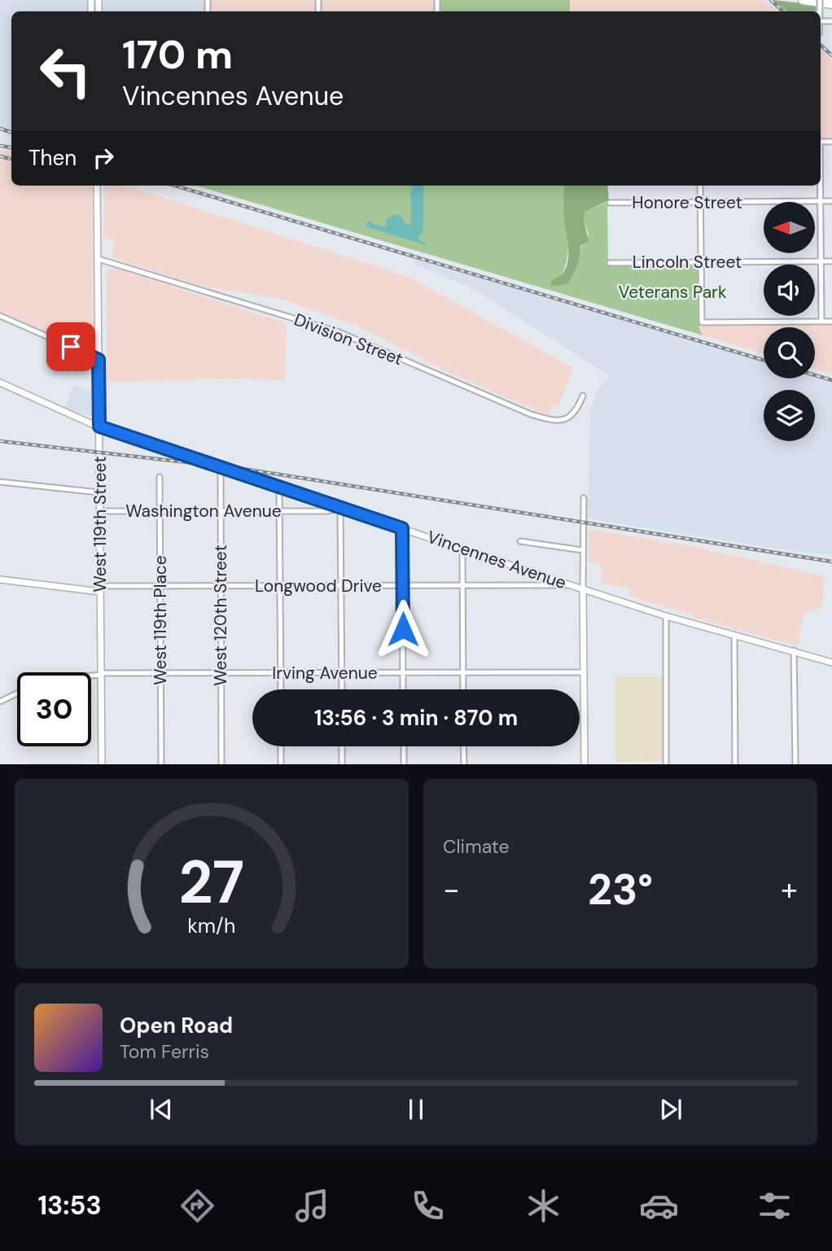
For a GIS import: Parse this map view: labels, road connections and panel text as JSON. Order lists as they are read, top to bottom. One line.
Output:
{"streets":{"street":["Honore Street","Lincoln Street","Division Street","Washington Avenue","West 119th Street","Vincennes Avenue","Longwood Drive","West 120th Street","West 119th Place","Irving Avenue"]},"crossings":[["Division Street","West 119th Street"],["Washington Avenue","West 119th Street"],["Washington Avenue","Vincennes Avenue"],["Washington Avenue","West 120th Street"],["Washington Avenue","West 119th Place"],["West 119th Street","Vincennes Avenue"],["West 119th Street","Longwood Drive"],["West 119th Street","Irving Avenue"],["Vincennes Avenue","Longwood Drive"],["Vincennes Avenue","West 120th Street"],["Longwood Drive","West 120th Street"],["Longwood Drive","West 119th Place"],["West 120th Street","Irving Avenue"],["West 119th Place","Irving Avenue"]],"parks":["Veterans Park"],"north":"left","page":{"turn":["170 m","Vincennes Avenue"],"then":"Then","limit":"30","trip":"13:56 · 3 min · 870 m","tile":"Climate","heat":["−","23°","+"],"song":["Open Road","Tom Ferris"],"tabs":"13:53","gauge":["27","km/h"]}}
